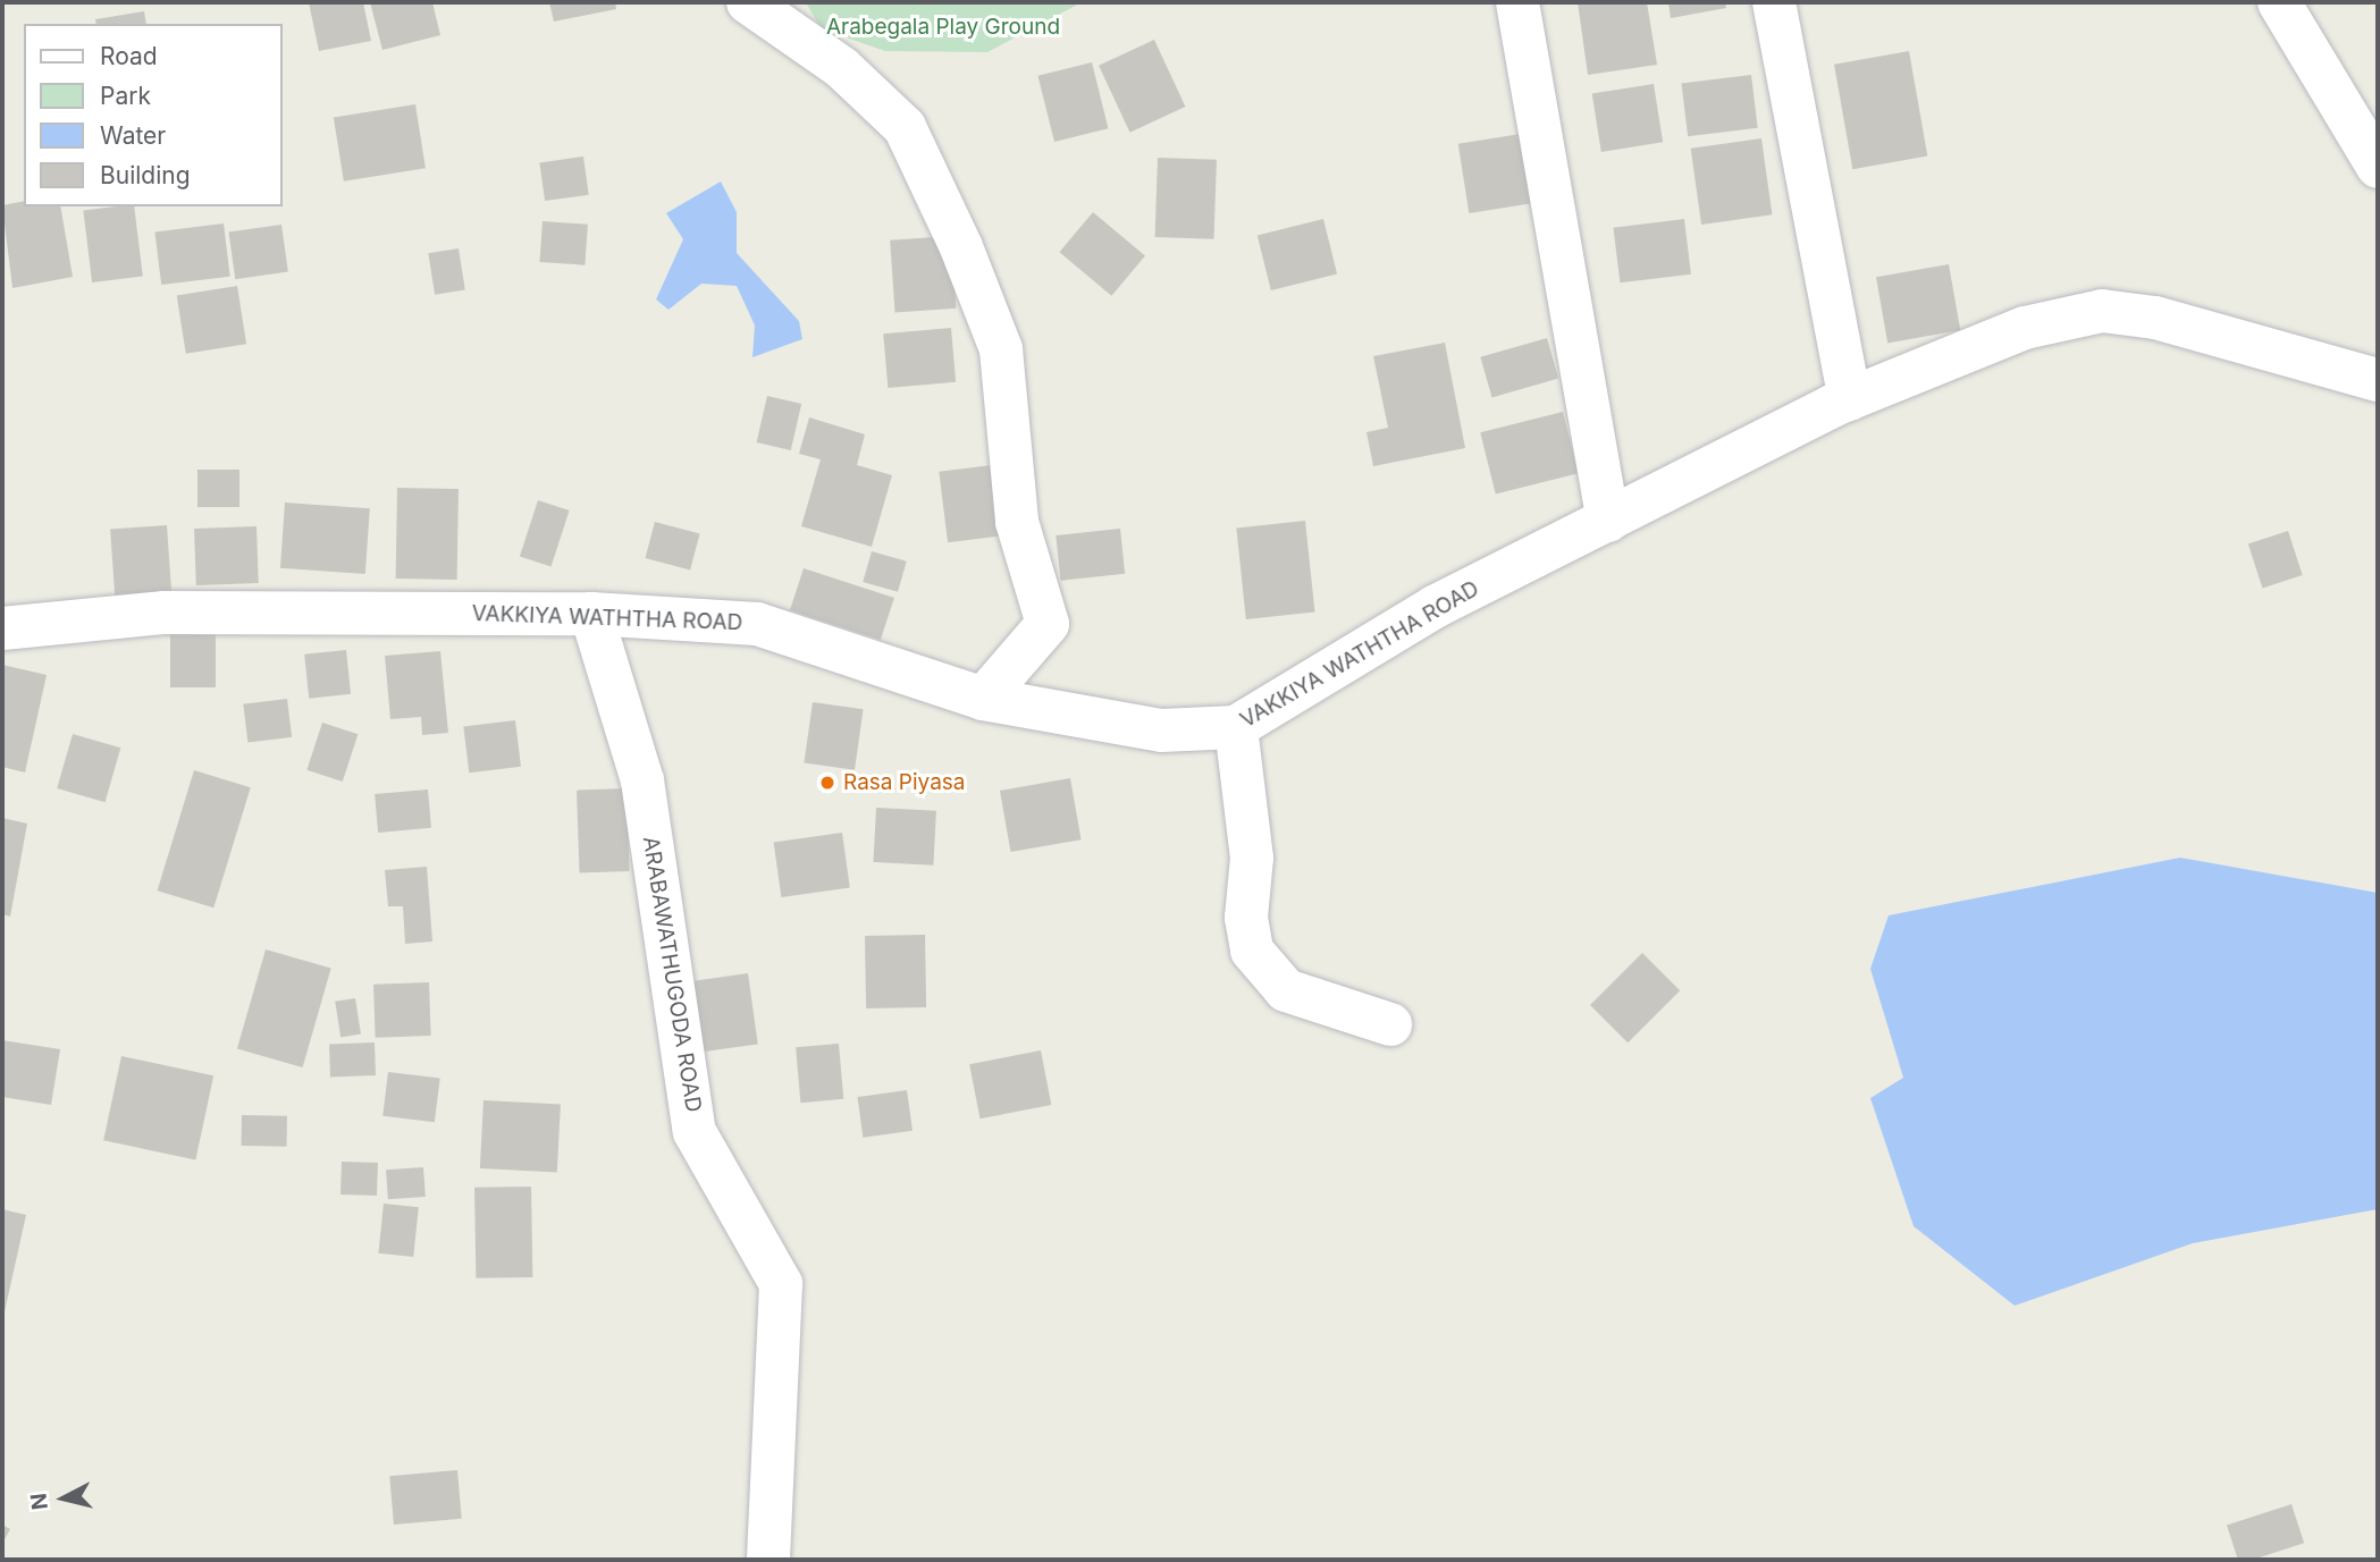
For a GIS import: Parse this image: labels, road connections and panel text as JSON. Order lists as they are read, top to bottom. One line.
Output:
{"streets":{"street":["VAKKIYA WATHTHA ROAD","ARABAWATHUGODA ROAD"]},"crossings":[["VAKKIYA WATHTHA ROAD","ARABAWATHUGODA ROAD"]],"parks":["Arabegala Play Ground"],"places":["Rasa Piyasa"],"legend":["Road","Park","Water","Building"],"north":"left"}
